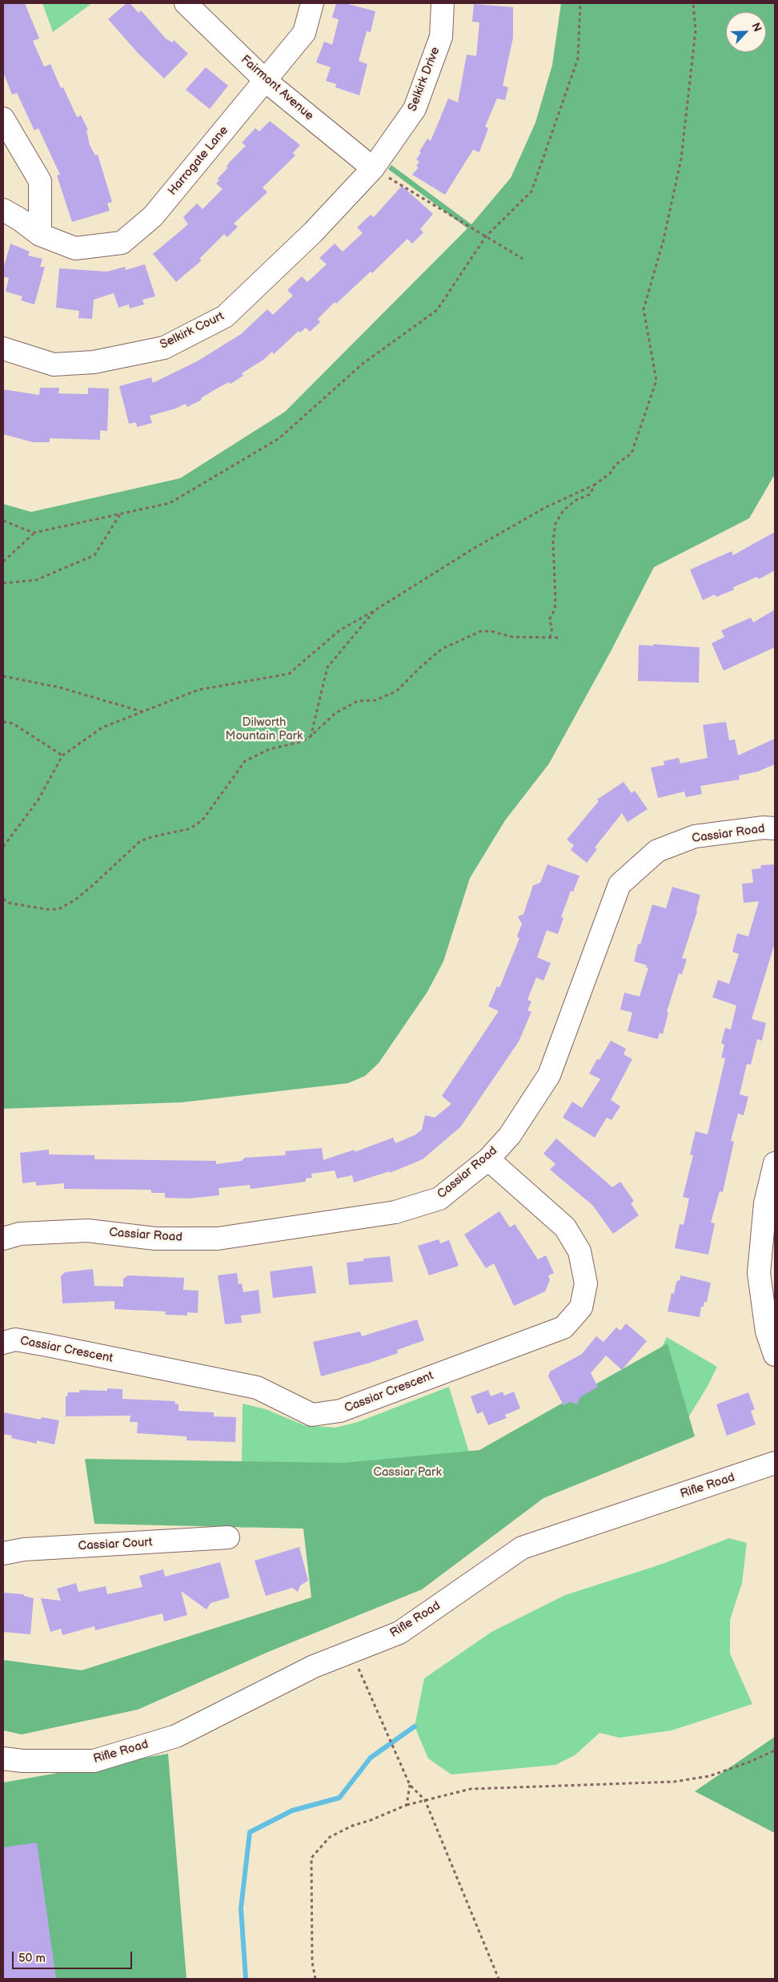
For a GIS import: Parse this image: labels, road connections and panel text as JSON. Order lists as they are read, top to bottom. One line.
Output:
{"streets":{"street":["Selkirk Drive","Fairmont Avenue","Harrogate Lane","Selkirk Court","Cassiar Road","Cassiar Crescent","Rifle Road","Cassiar Court"]},"crossings":[["Selkirk Drive","Fairmont Avenue"],["Selkirk Drive","Selkirk Court"],["Fairmont Avenue","Harrogate Lane"],["Fairmont Avenue","Selkirk Court"],["Cassiar Road","Cassiar Crescent"]],"parks":["Dilworth Mountain Park","Cassiar Park"],"scale_bar":"50 m","north":"top right"}
